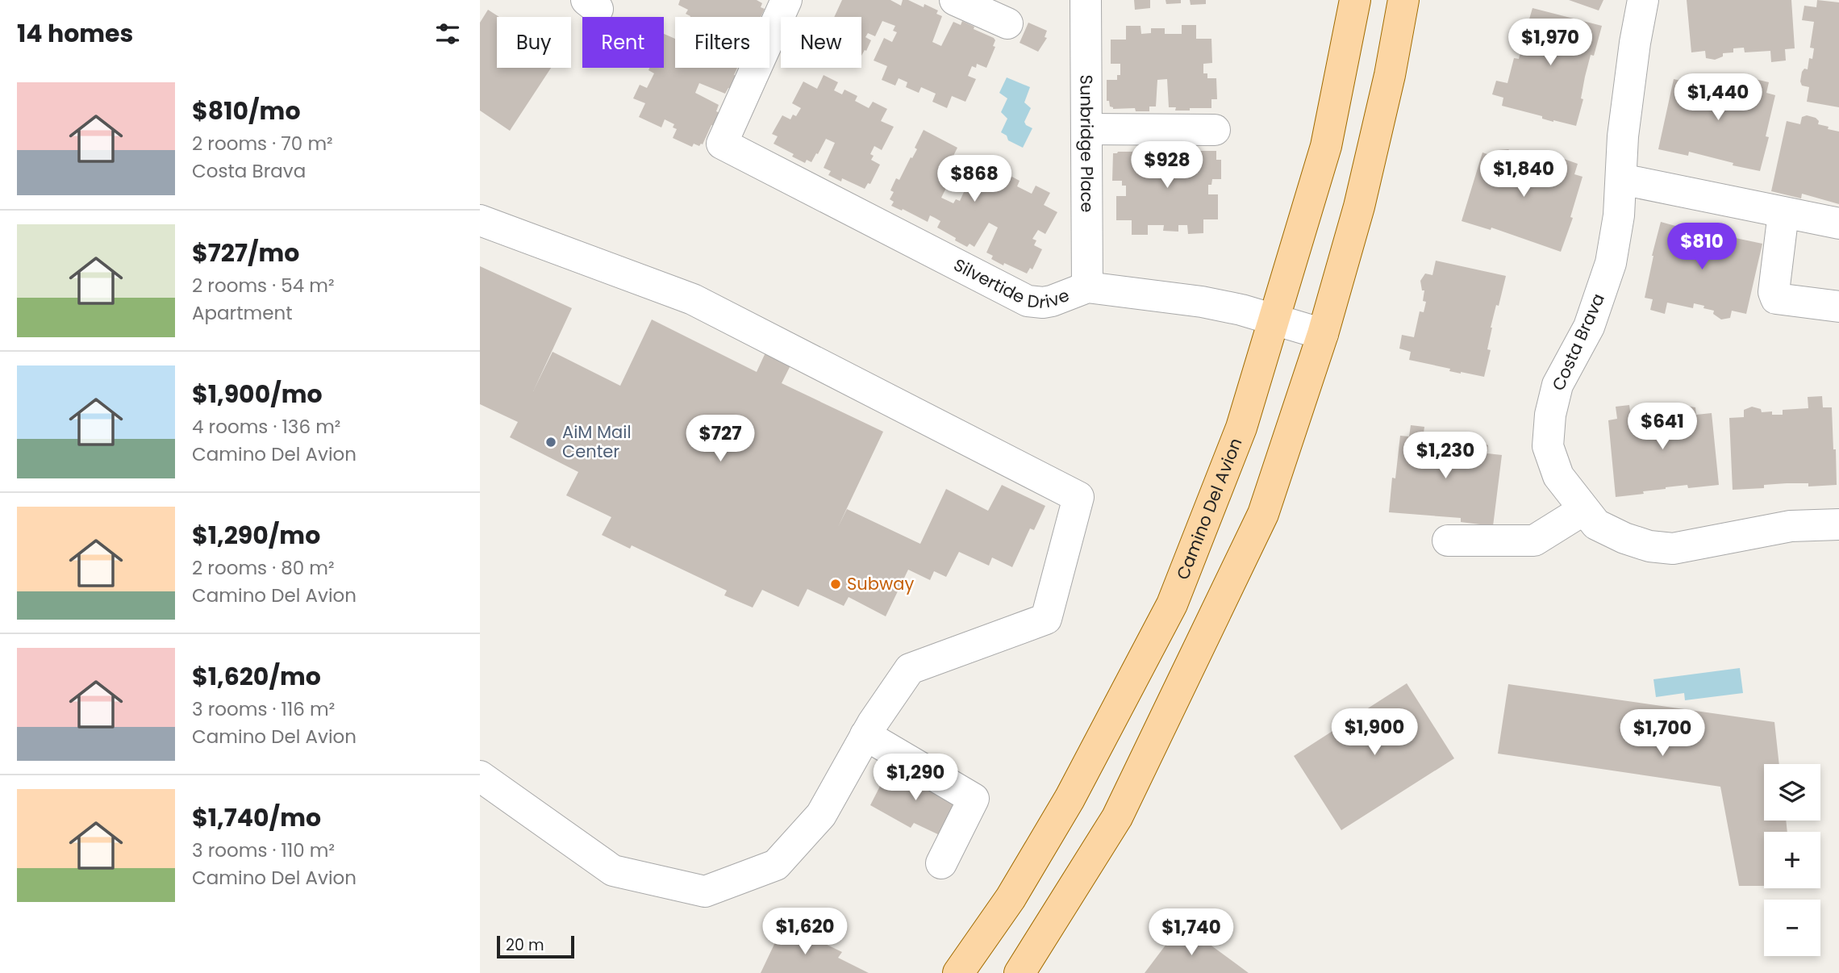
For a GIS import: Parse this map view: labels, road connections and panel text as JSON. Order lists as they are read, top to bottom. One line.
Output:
{"streets":{"main road":["Camino Del Avion"],"street":["Sunbridge Place","Silvertide Drive","Costa Brava"]},"crossings":[["Sunbridge Place","Silvertide Drive"],["Silvertide Drive","Camino Del Avion"]],"places":["AiM Mail Center","Subway"],"scale_bar":"20 m","page":{"heading":"14 homes","chip":["Buy","Rent","Filters","New"],"price":["$1,970","$1,440","$928","$1,840","$868","$810","$641","$727","$1,230","$1,900","$1,700","$1,290","$1,620","$1,740"],"list":[{"name":"$810/mo","note":"2 rooms · 70 m² · Costa Brava"},{"name":"$727/mo","note":"2 rooms · 54 m² · Apartment"},{"name":"$1,900/mo","note":"4 rooms · 136 m² · Camino Del Avion"},{"name":"$1,290/mo","note":"2 rooms · 80 m² · Camino Del Avion"},{"name":"$1,620/mo","note":"3 rooms · 116 m² · Camino Del Avion"},{"name":"$1,740/mo","note":"3 rooms · 110 m² · Camino Del Avion"}],"map_buttons":["+","−"],"scale":"20 m"}}
